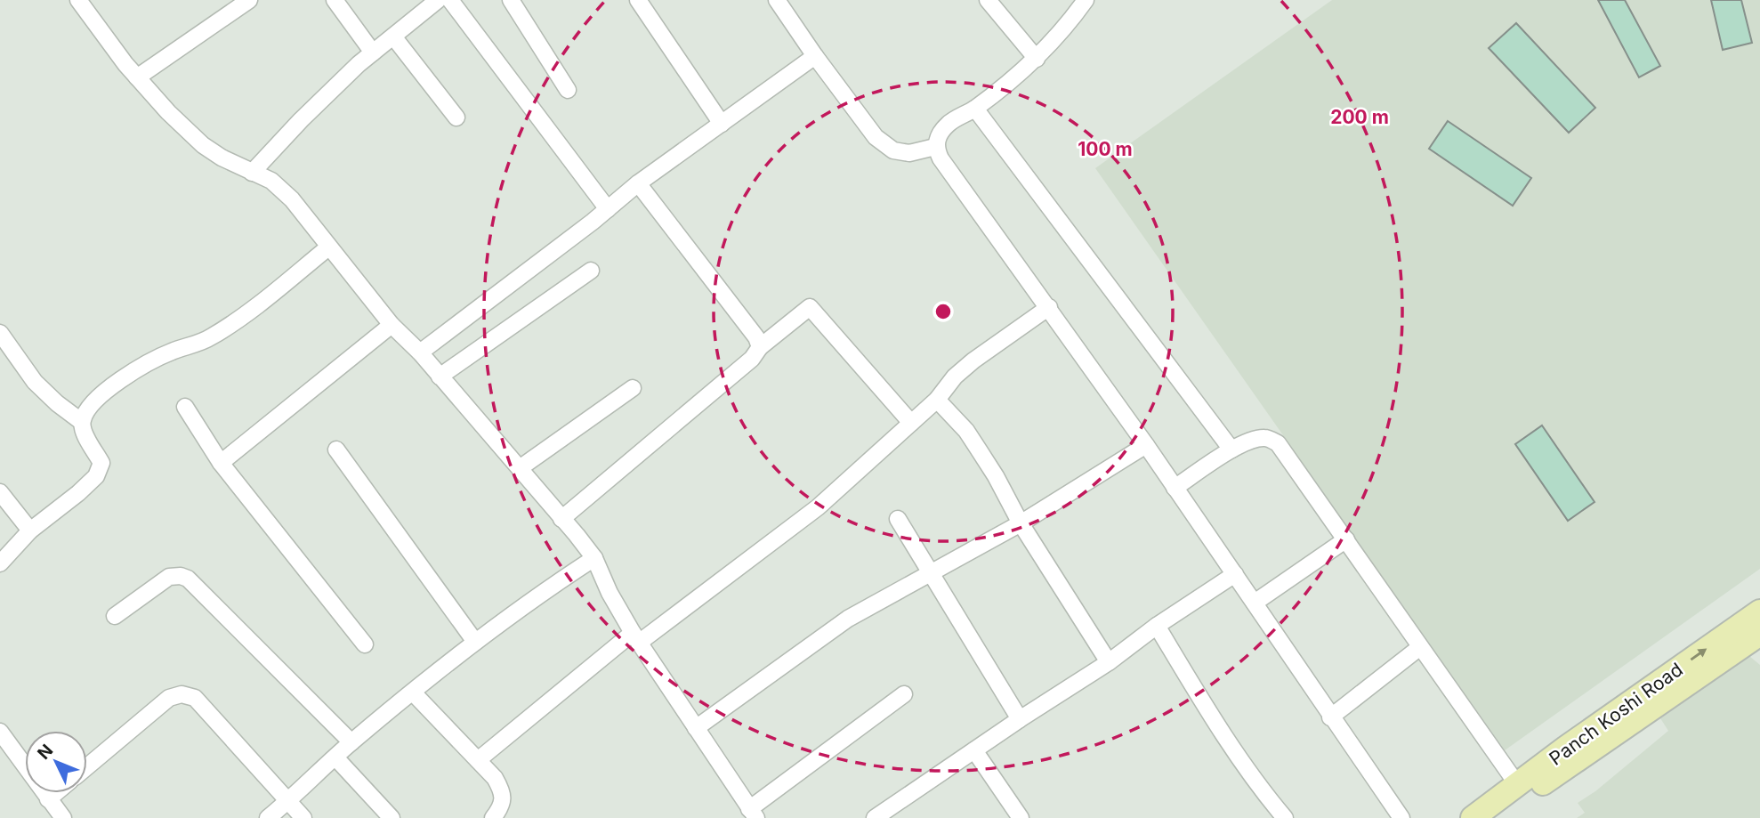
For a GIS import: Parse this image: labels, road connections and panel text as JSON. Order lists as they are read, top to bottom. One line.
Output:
{"streets":{"street":["Panch Koshi Road"]},"north":"top left","rings":["200 m","100 m"]}
